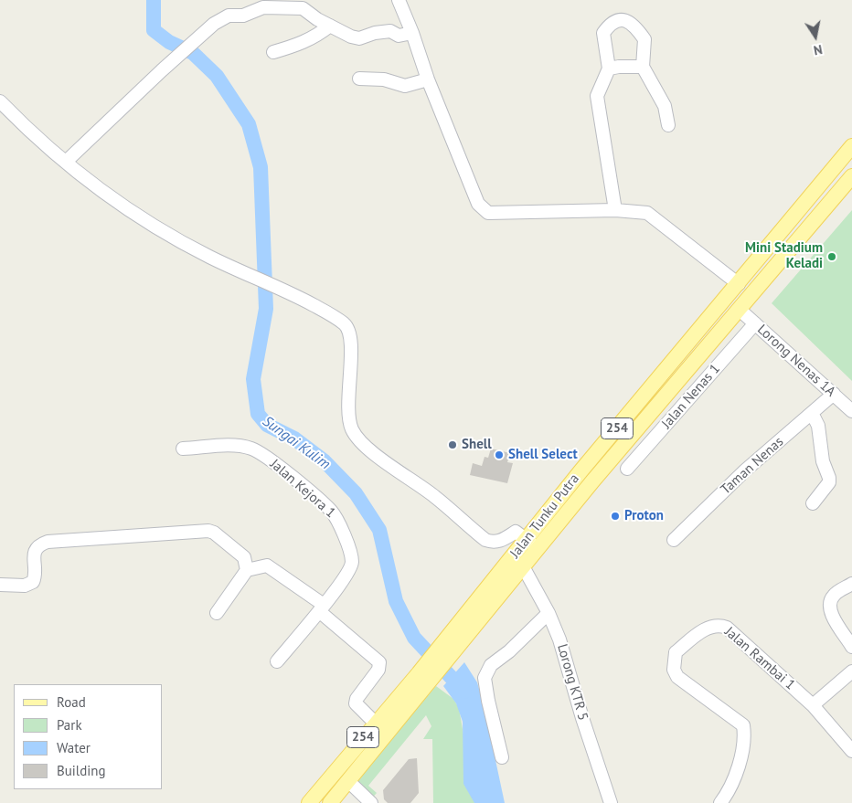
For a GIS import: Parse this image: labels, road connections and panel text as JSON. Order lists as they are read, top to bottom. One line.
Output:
{"streets":{"main road":["254","Jalan Tunku Putra"],"street":["Lorong Nenas 1A","Jalan Nenas 1","Taman Nenas","Jalan Kejora 1","Jalan Rambai 1","Lorong KTR 5"]},"crossings":[["Lorong Nenas 1A","Jalan Nenas 1"],["Lorong Nenas 1A","Taman Nenas"],["Lorong Nenas 1A","Jalan Tunku Putra"],["Jalan Tunku Putra","Lorong KTR 5"]],"water":["Sungai Kulim"],"places":["Mini Stadium Keladi","Shell","Shell Select","Proton"],"legend":["Road","Park","Water","Building"],"north":"bottom"}
